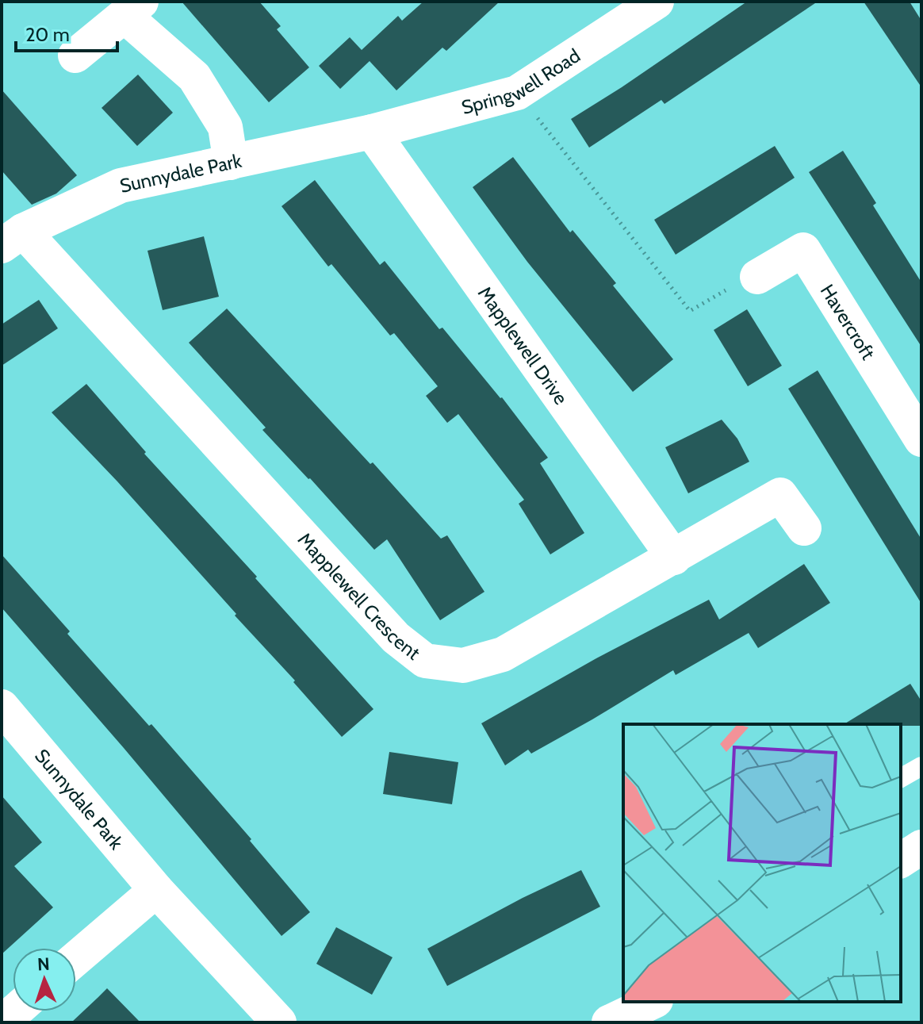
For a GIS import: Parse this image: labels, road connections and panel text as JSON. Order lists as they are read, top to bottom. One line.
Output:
{"streets":{"street":["Springwell Road","Sunnydale Park","Havercroft","Mapplewell Drive","Mapplewell Crescent"]},"crossings":[["Springwell Road","Sunnydale Park"],["Springwell Road","Mapplewell Drive"],["Sunnydale Park","Mapplewell Drive"],["Sunnydale Park","Mapplewell Crescent"],["Mapplewell Drive","Mapplewell Crescent"]],"scale_bar":"20 m","north":"top"}
